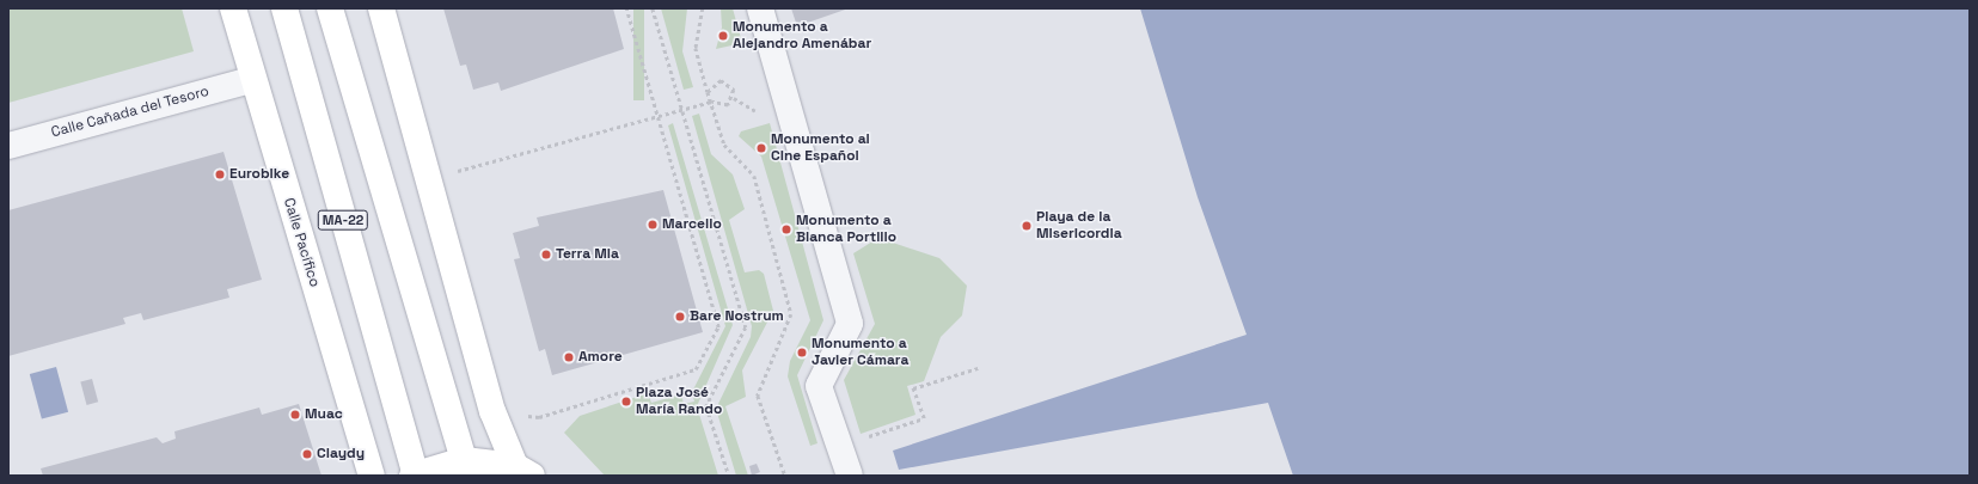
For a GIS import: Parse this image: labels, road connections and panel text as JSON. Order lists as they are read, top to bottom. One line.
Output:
{"streets":{"main road":["MA-22","Calle Pacífico"],"street":["Calle Cañada del Tesoro"]},"crossings":[["Calle Cañada del Tesoro","Calle Pacífico"]],"places":["Monumento a Alejandro Amenábar","Monumento al Cine Español","Eurobike","Marcello","Playa de la Misericordia","Monumento a Blanca Portillo","Terra Mia","Bare Nostrum","Monumento a Javier Cámara","Amore","Plaza José María Rando","Muac","Claydy"]}
